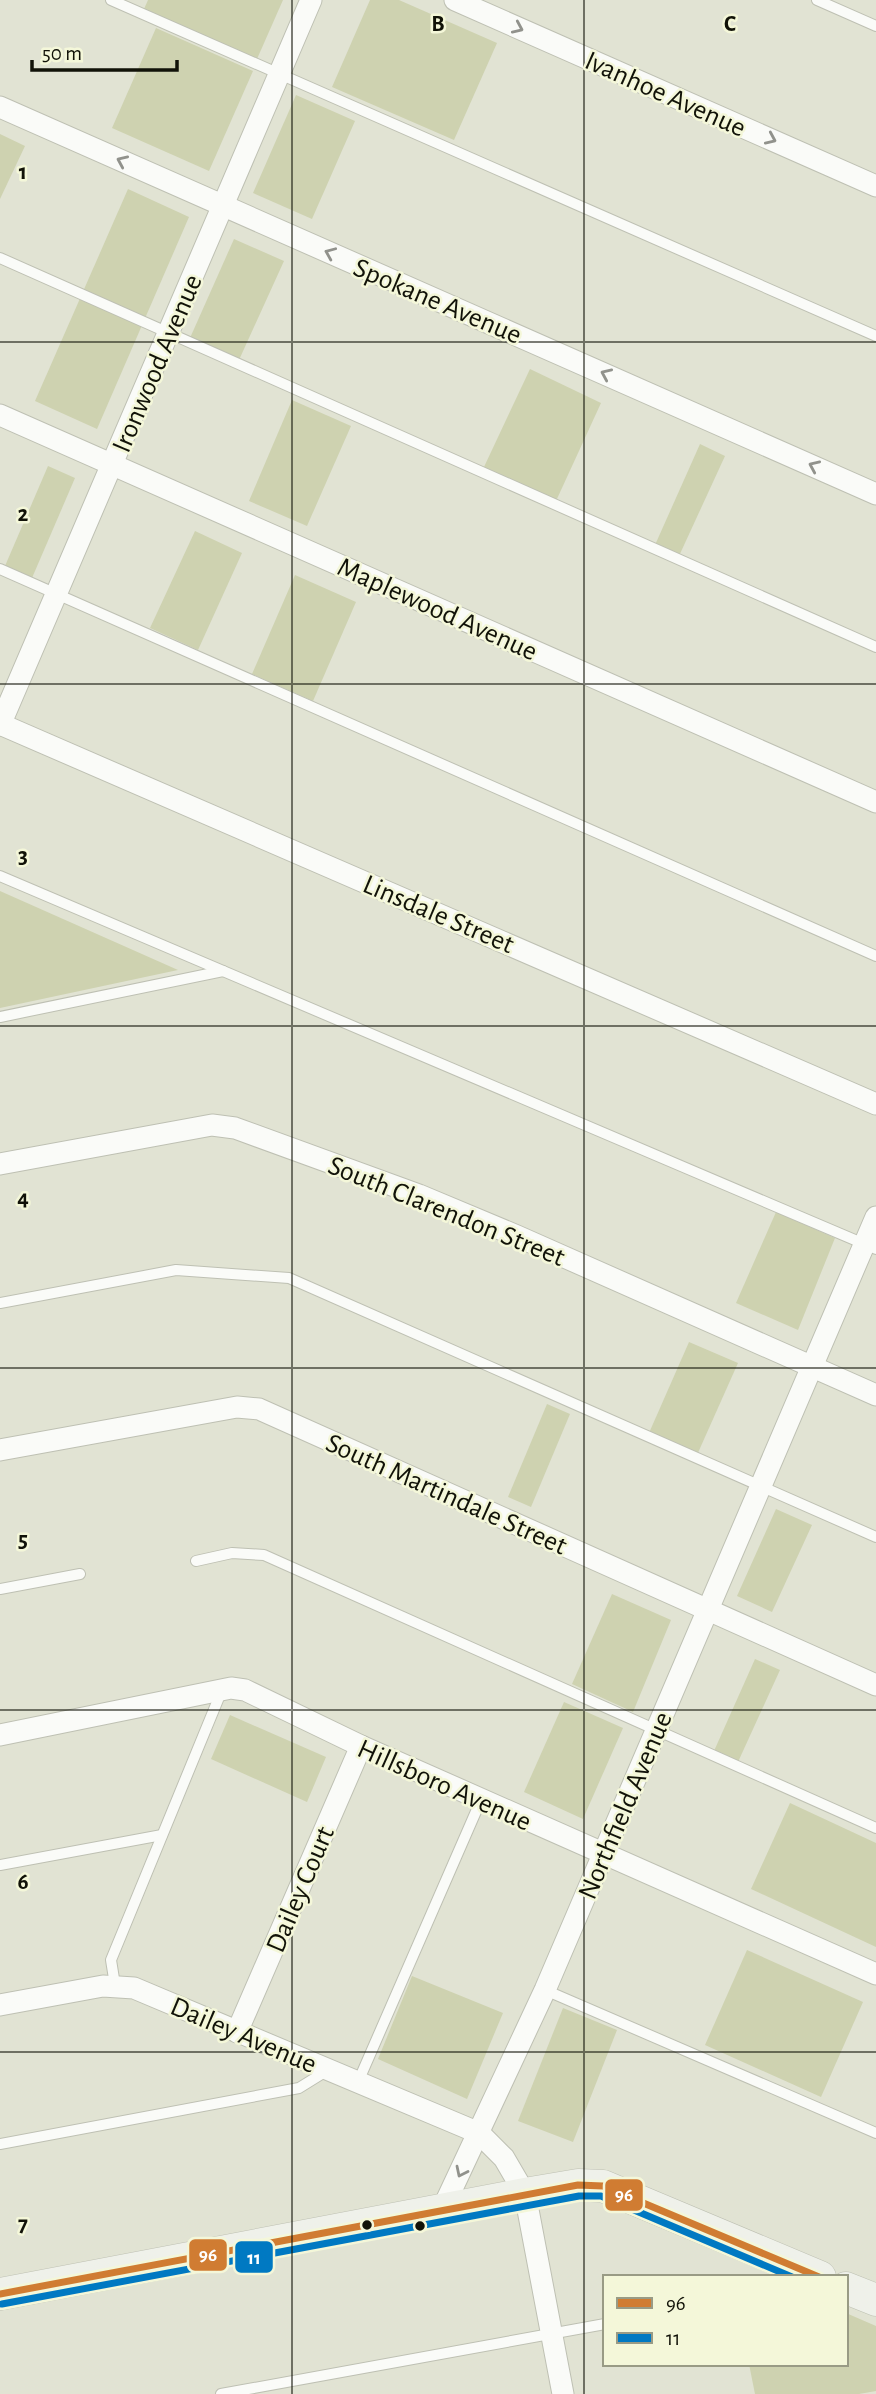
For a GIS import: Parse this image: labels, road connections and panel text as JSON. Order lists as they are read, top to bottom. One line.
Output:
{"streets":{"street":["Ivanhoe Avenue","Spokane Avenue","Ironwood Avenue","Maplewood Avenue","Linsdale Street","South Clarendon Street","South Martindale Street","Hillsboro Avenue","Northfield Avenue","Dailey Court","Dailey Avenue"]},"crossings":[["Spokane Avenue","Ironwood Avenue"],["Ironwood Avenue","Maplewood Avenue"],["Ironwood Avenue","Linsdale Street"],["South Clarendon Street","Northfield Avenue"],["South Martindale Street","Northfield Avenue"],["Hillsboro Avenue","Northfield Avenue"],["Hillsboro Avenue","Dailey Court"],["Northfield Avenue","Dailey Avenue"],["Dailey Court","Dailey Avenue"]],"one_way":["Ivanhoe Avenue","Spokane Avenue"],"lines":["transit line 96","transit line 11"],"legend":["96","11"],"scale_bar":"50 m","grid":{"columns":["B","C"],"rows":["1","2","3","4","5","6","7"]}}
